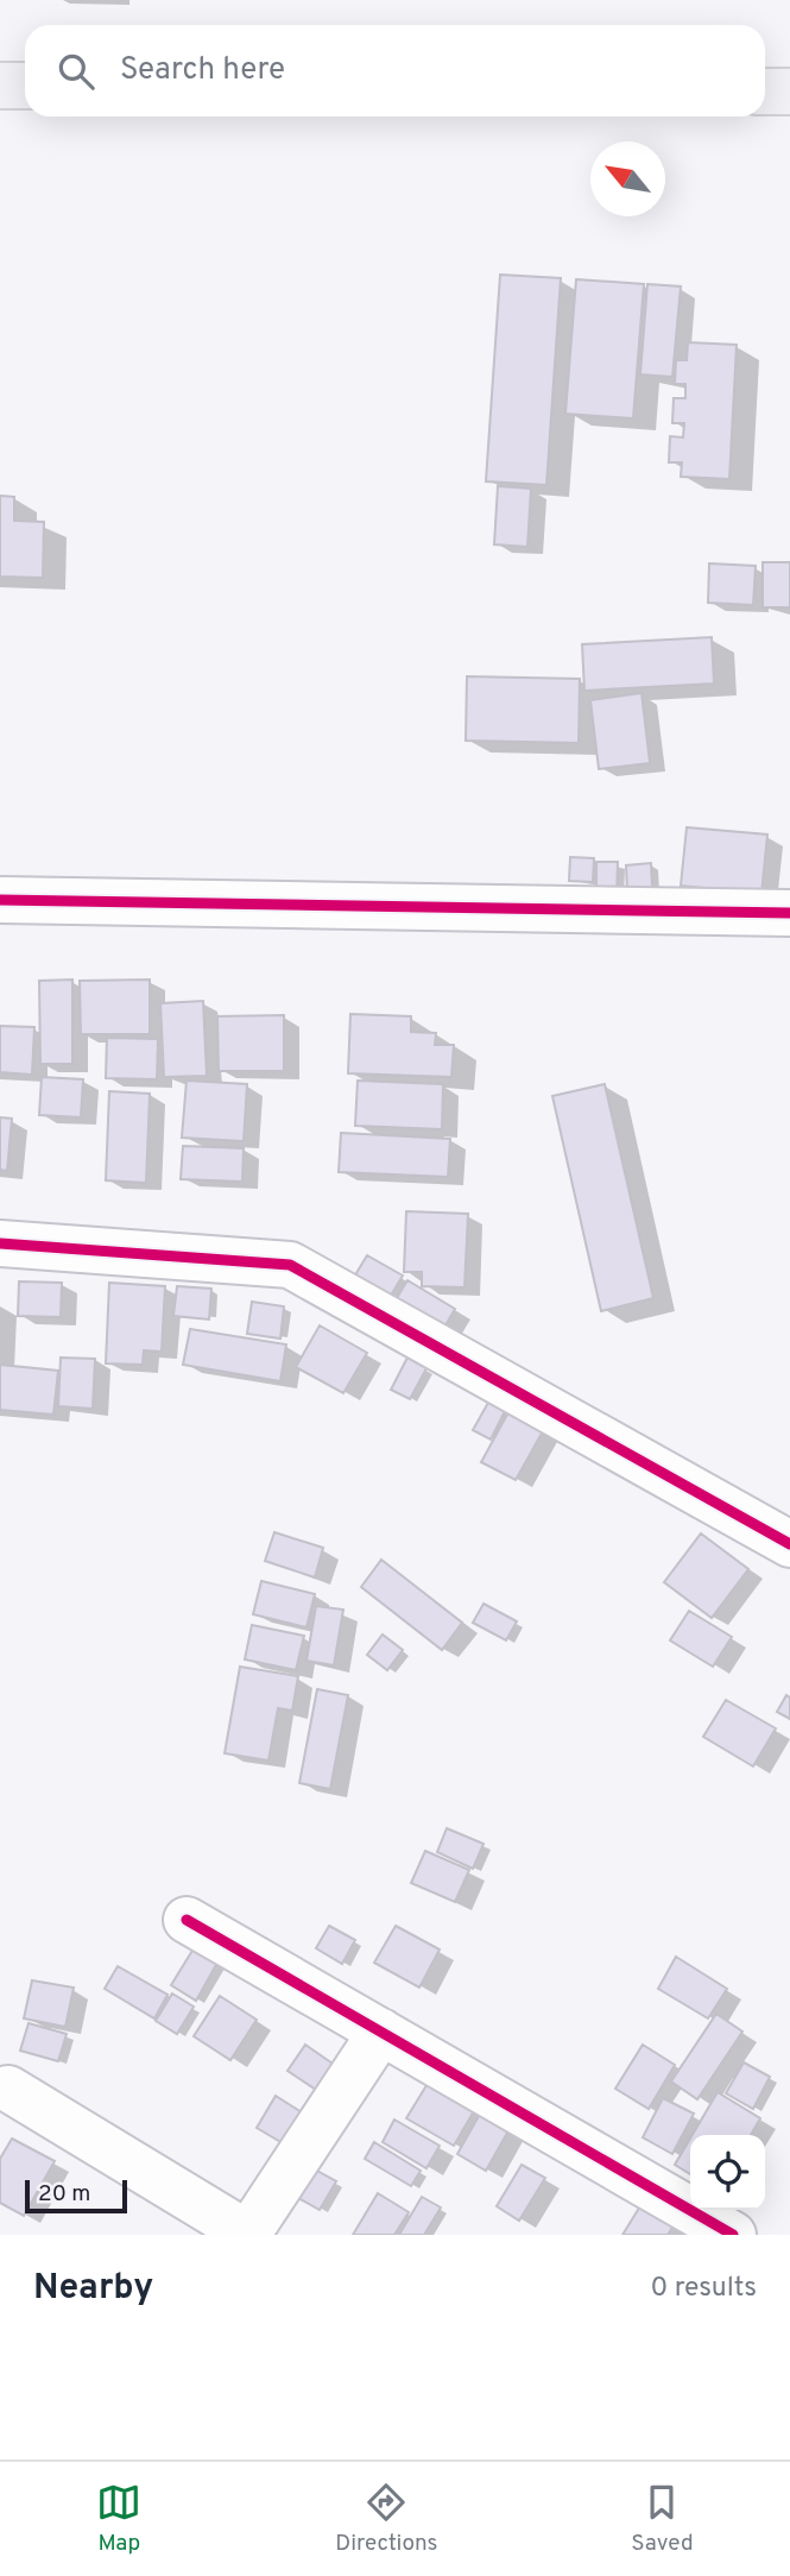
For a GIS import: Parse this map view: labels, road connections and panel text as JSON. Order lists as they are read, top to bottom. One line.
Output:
{"scale_bar":"20 m","north":"top left","page":{"search":"Search here","scale":"20 m","heading":["Nearby","0 results"],"nav":["Map","Directions","Saved"]}}
